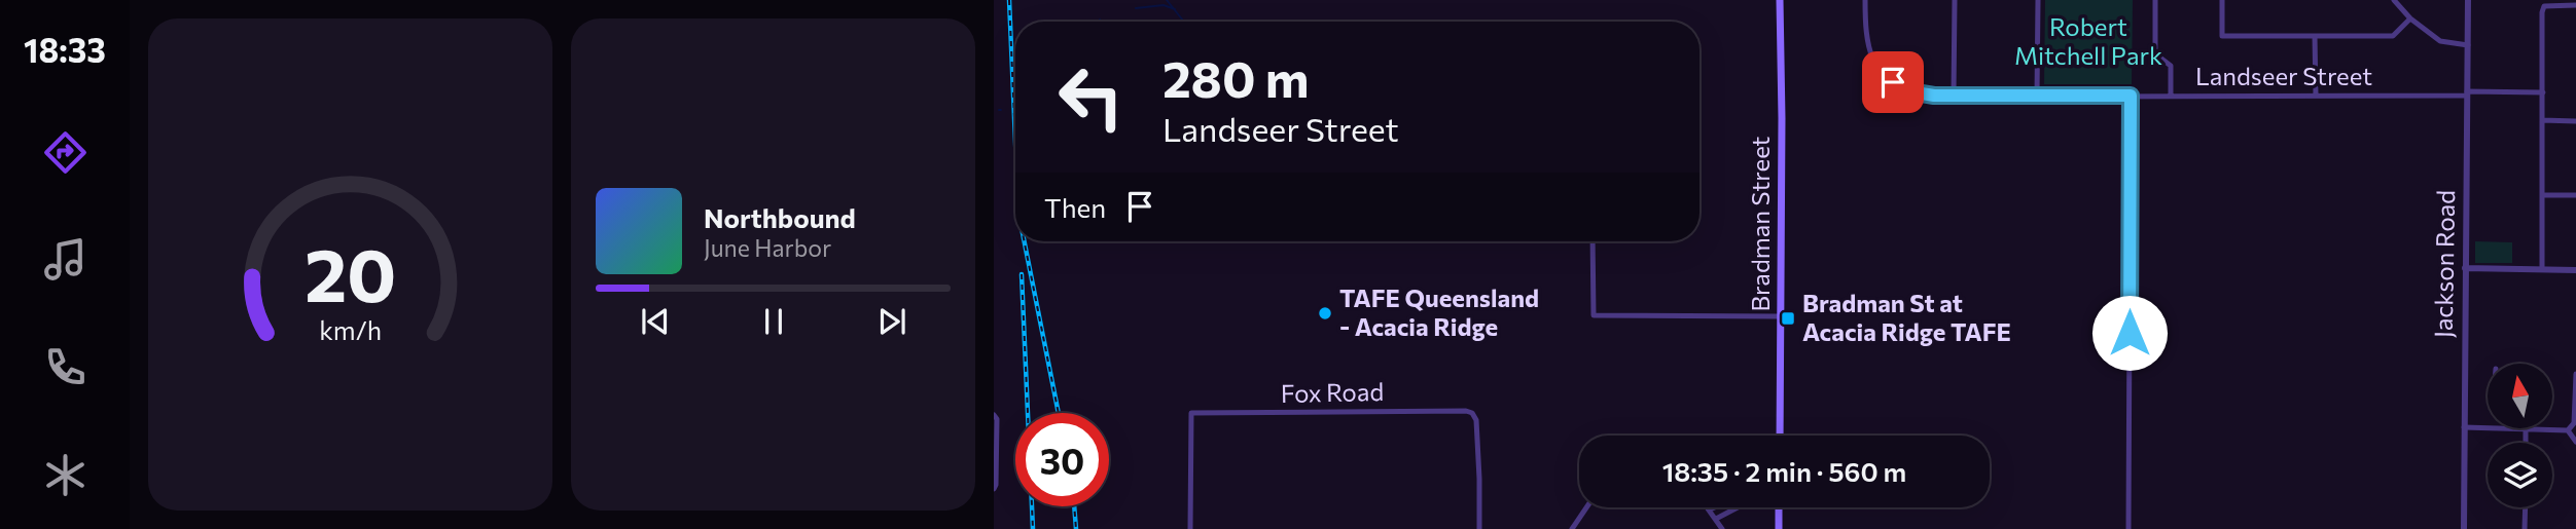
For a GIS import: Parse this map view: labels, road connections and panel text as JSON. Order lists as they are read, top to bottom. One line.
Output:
{"streets":{"main road":["Bradman Street"],"street":["Landseer Street","Jackson Road","Fox Road"]},"crossings":[["Landseer Street","Jackson Road"]],"parks":["Robert Mitchell Park"],"places":{"other":["TAFE Queensland - Acacia Ridge"],"transit":["Bradman St at Acacia Ridge TAFE"]},"north":"top","page":{"tabs":"18:33","turn":["280 m","Landseer Street"],"then":"Then","song":["Northbound","June Harbor"],"limit":"30","trip":"18:35 · 2 min · 560 m","gauge":["20","km/h"]}}
